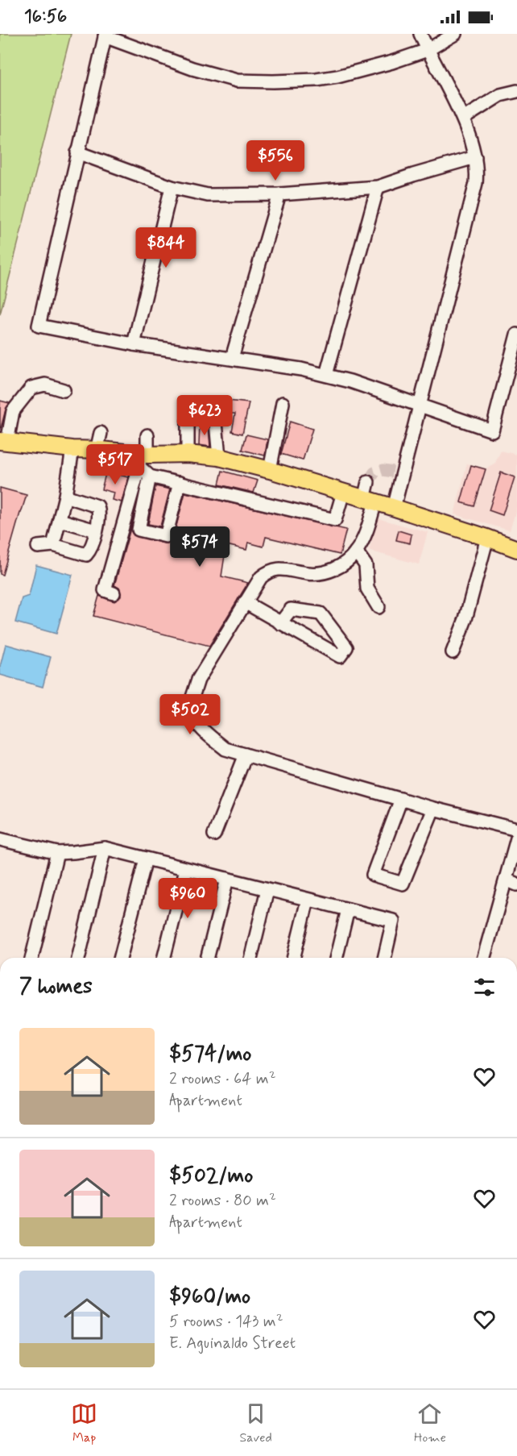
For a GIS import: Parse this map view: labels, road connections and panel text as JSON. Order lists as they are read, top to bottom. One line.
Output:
{"page":{"status":"16:56","price":["$556","$844","$623","$517","$574","$502","$960"],"heading":"7 homes","list":[{"name":"$574/mo","note":"2 rooms · 64 m² · Apartment"},{"name":"$502/mo","note":"2 rooms · 80 m² · Apartment"},{"name":"$960/mo","note":"5 rooms · 143 m² · E. Aguinaldo Street"}],"tabs":["Map","Saved","Home"]}}
